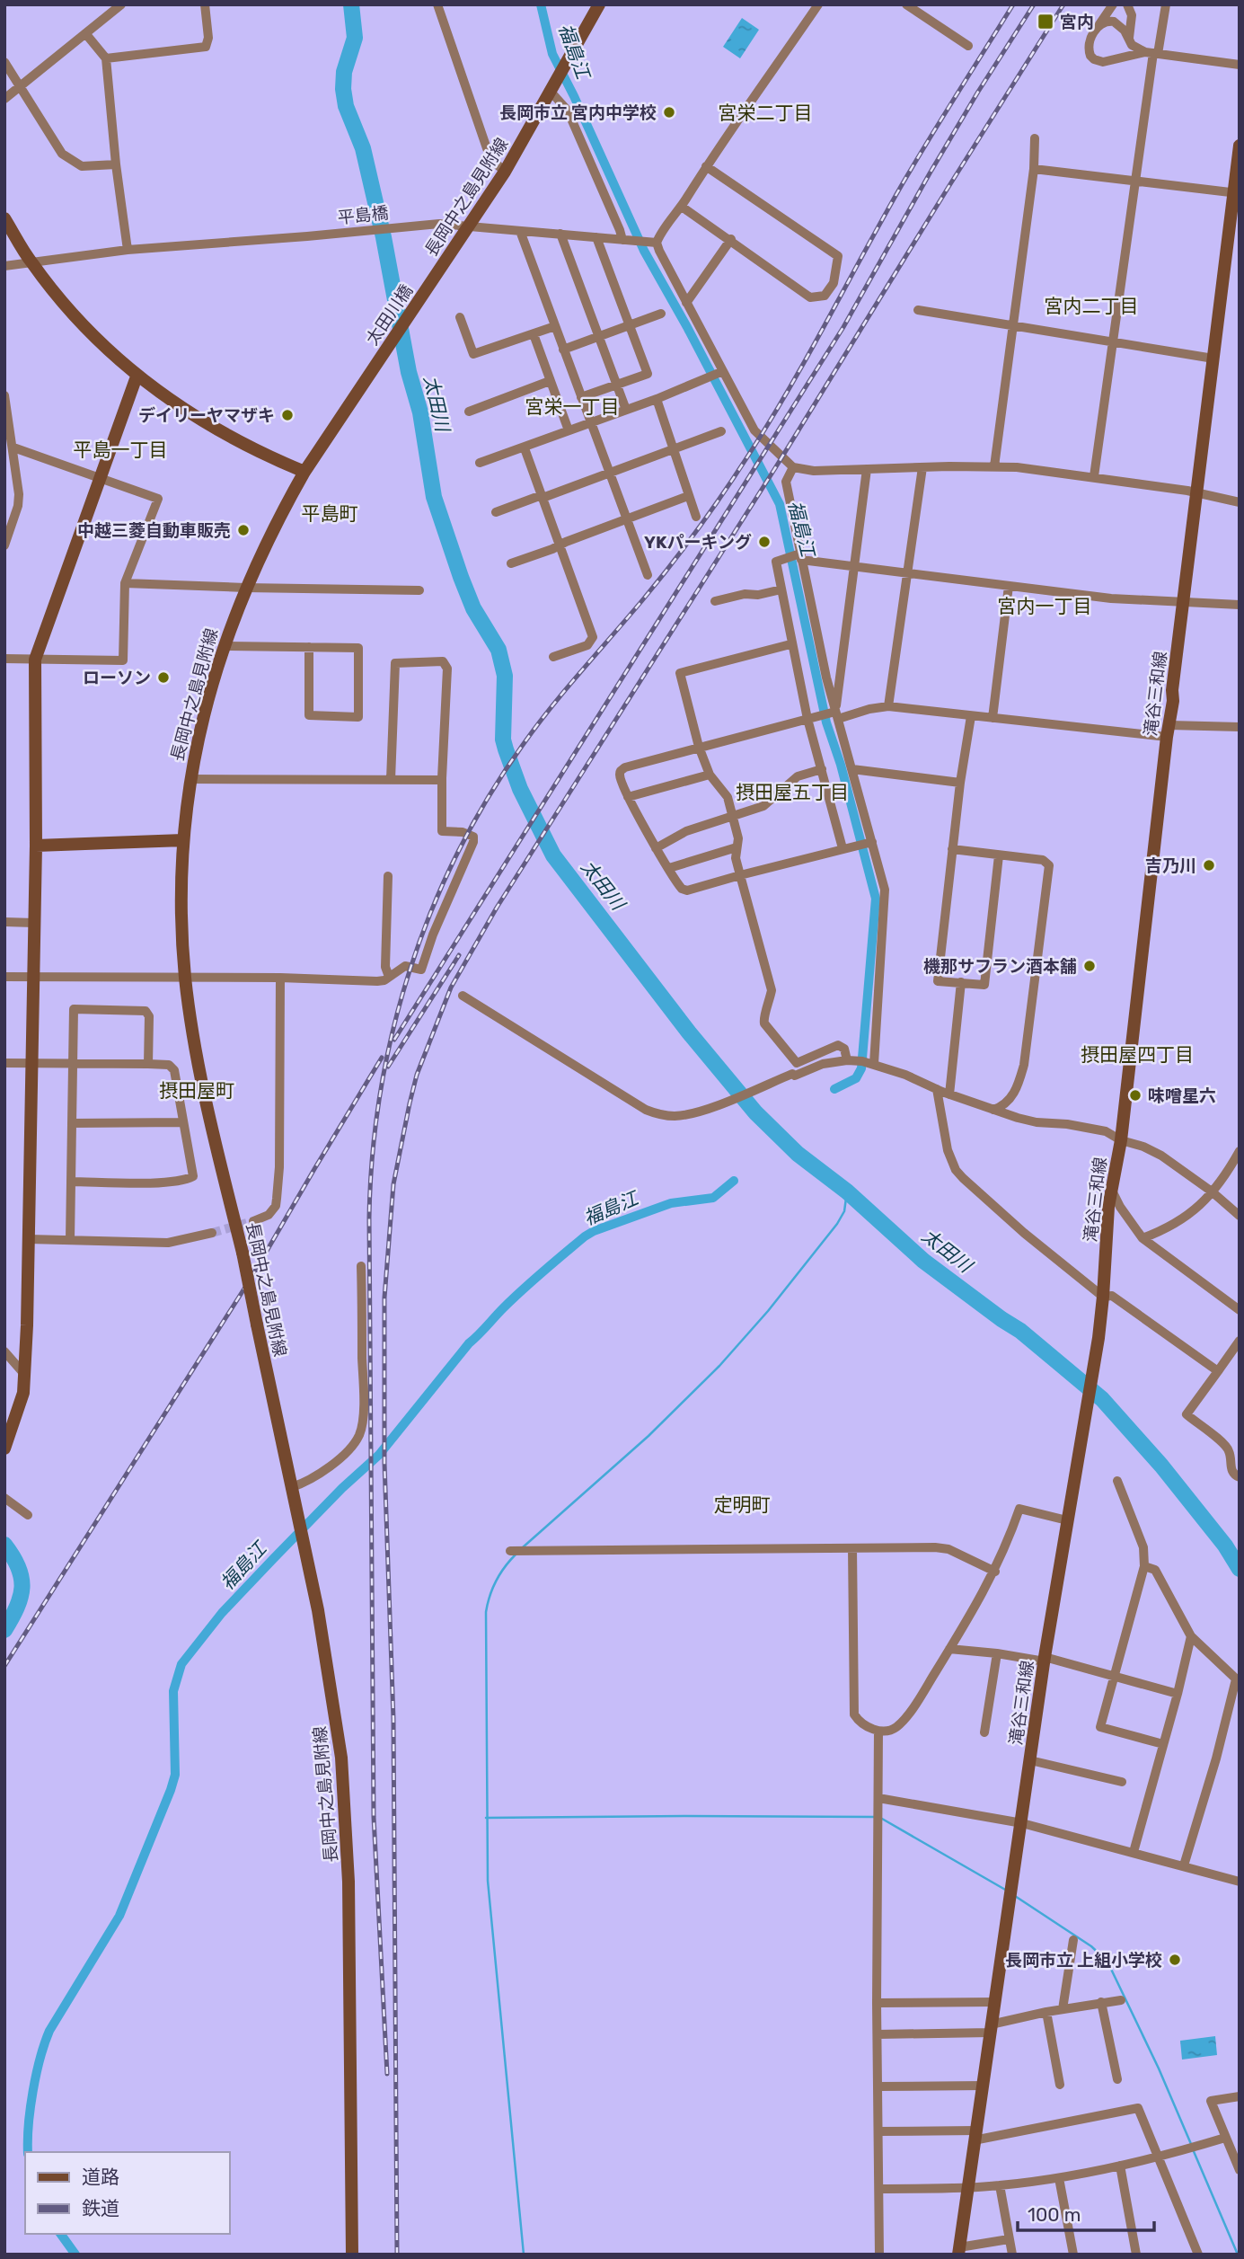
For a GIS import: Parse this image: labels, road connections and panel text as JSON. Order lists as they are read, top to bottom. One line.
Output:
{"streets":{"main road":["長岡中之島見附線","太田川橋","滝谷三和線"],"street":["平島橋"]},"crossings":[["長岡中之島見附線","平島橋"],["長岡中之島見附線","太田川橋"]],"districts":["宮栄二丁目","宮内二丁目","宮栄一丁目","平島一丁目","平島町","宮内一丁目","摂田屋五丁目","摂田屋四丁目","摂田屋町","定明町"],"water":["福島江","太田川"],"places":{"transit":["宮内"],"other":["長岡市立 宮内中学校","デイリーヤマザキ","中越三菱自動車販売","YKパーキング","ローソン","吉乃川","機那サフラン酒本舗","味噌星六","長岡市立 上組小学校"]},"legend":["道路","鉄道"],"scale_bar":"100 m"}
